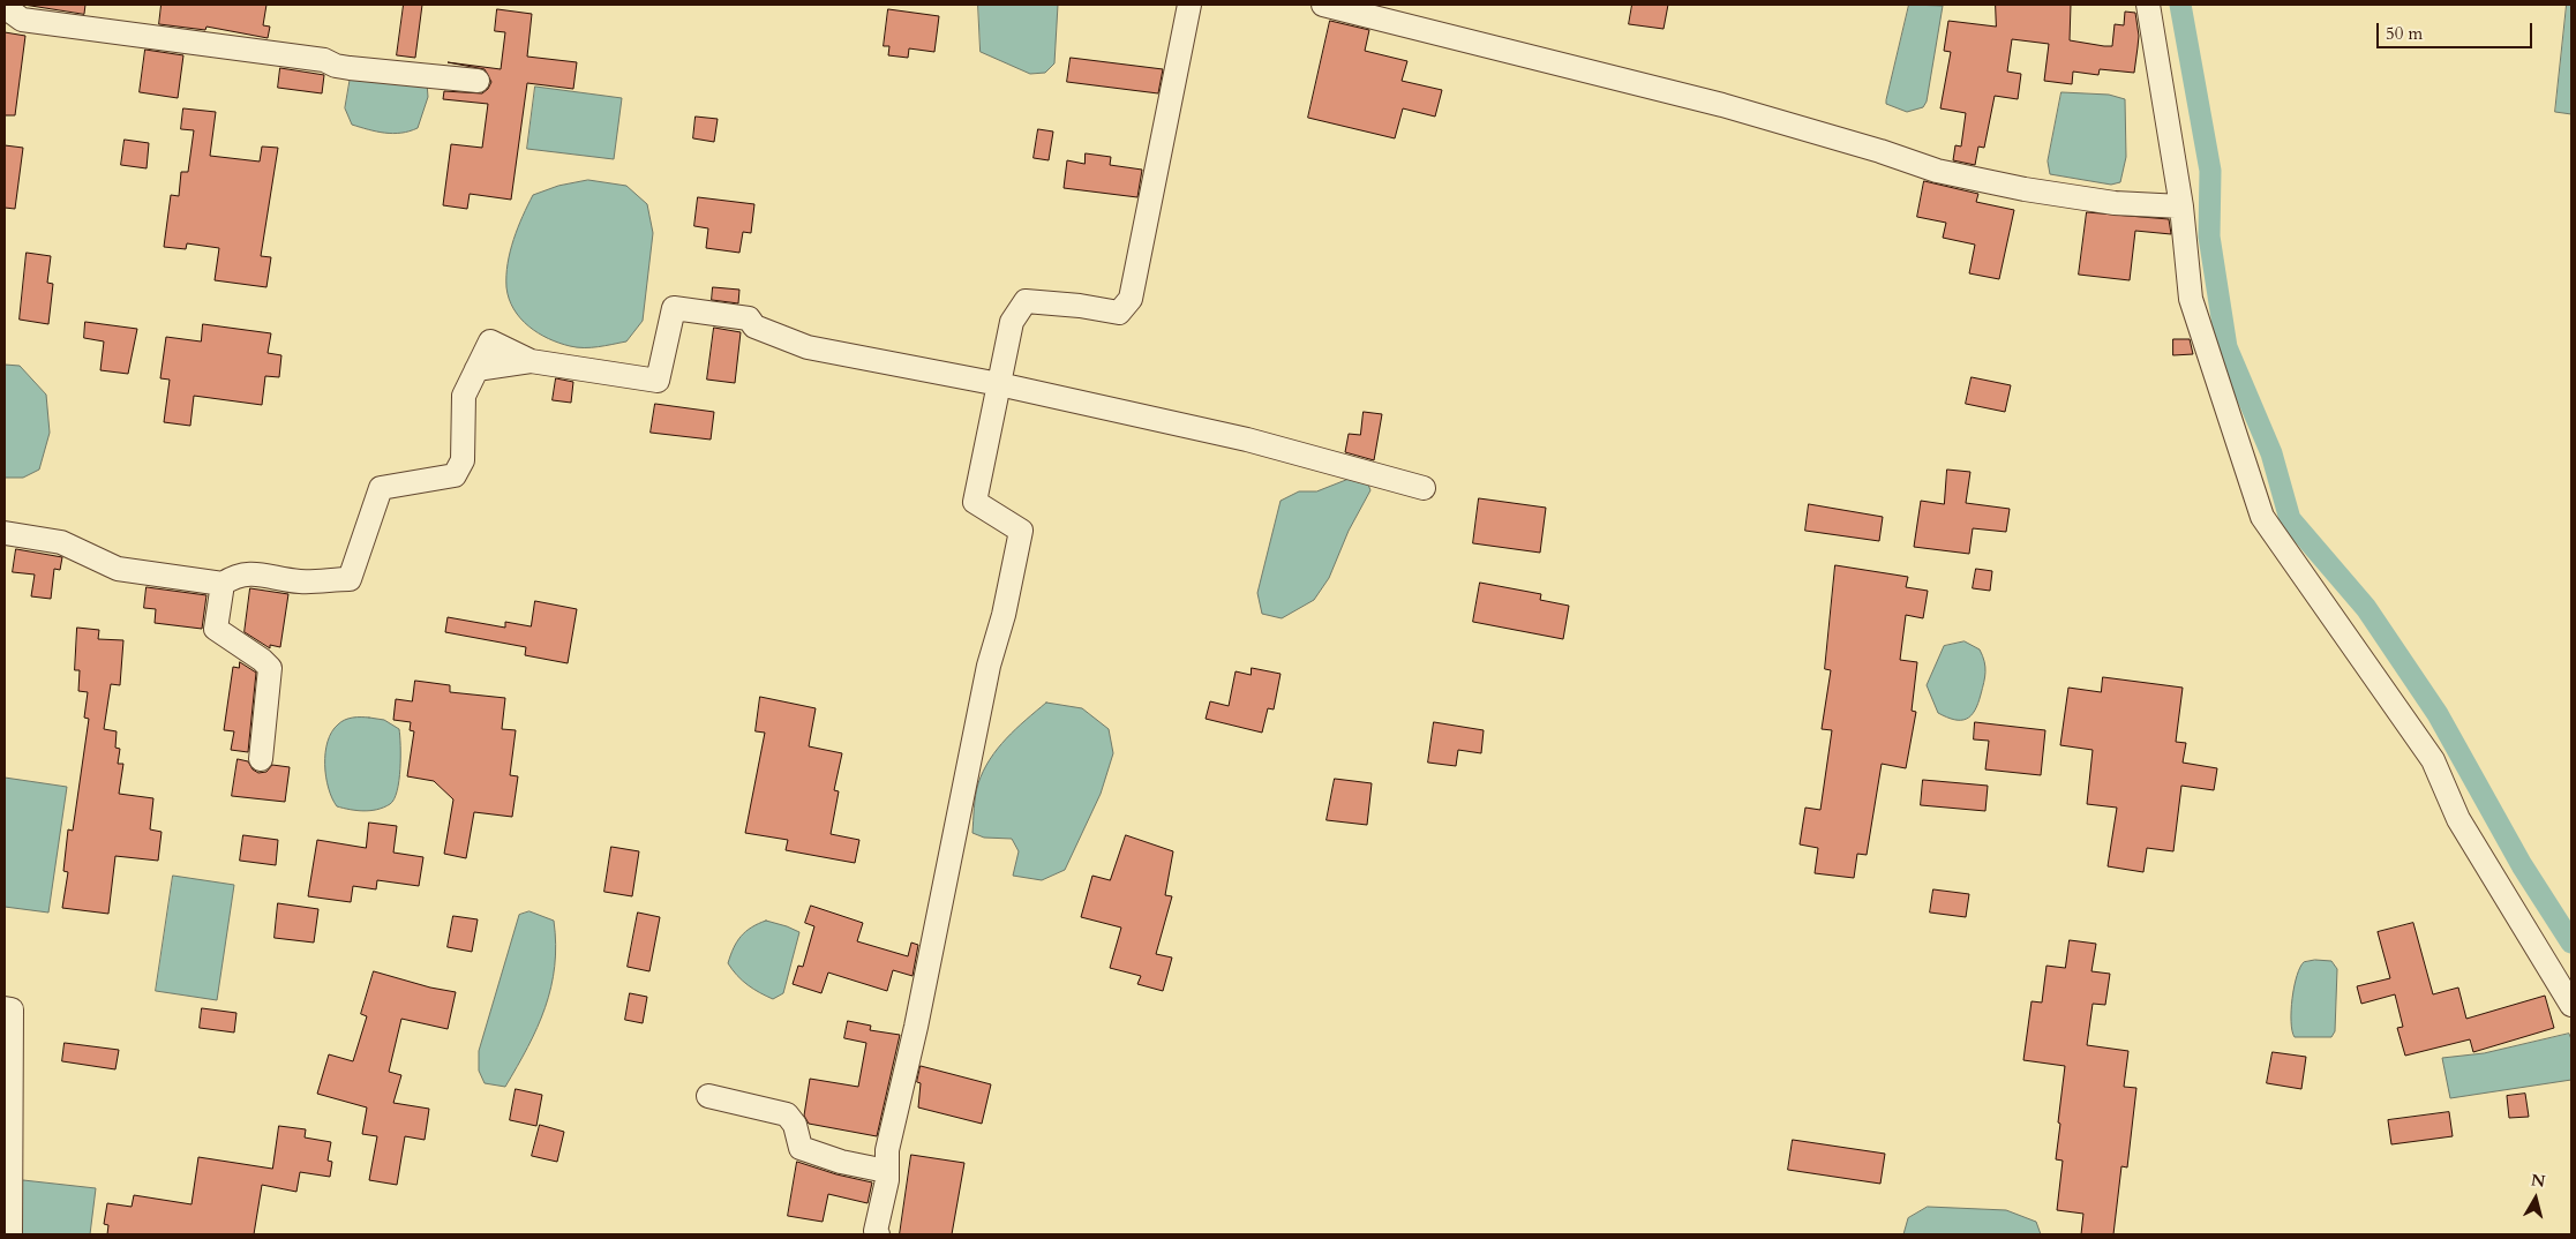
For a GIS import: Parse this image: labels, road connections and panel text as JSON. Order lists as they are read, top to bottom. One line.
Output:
{"scale_bar":"50 m","north":"top"}
